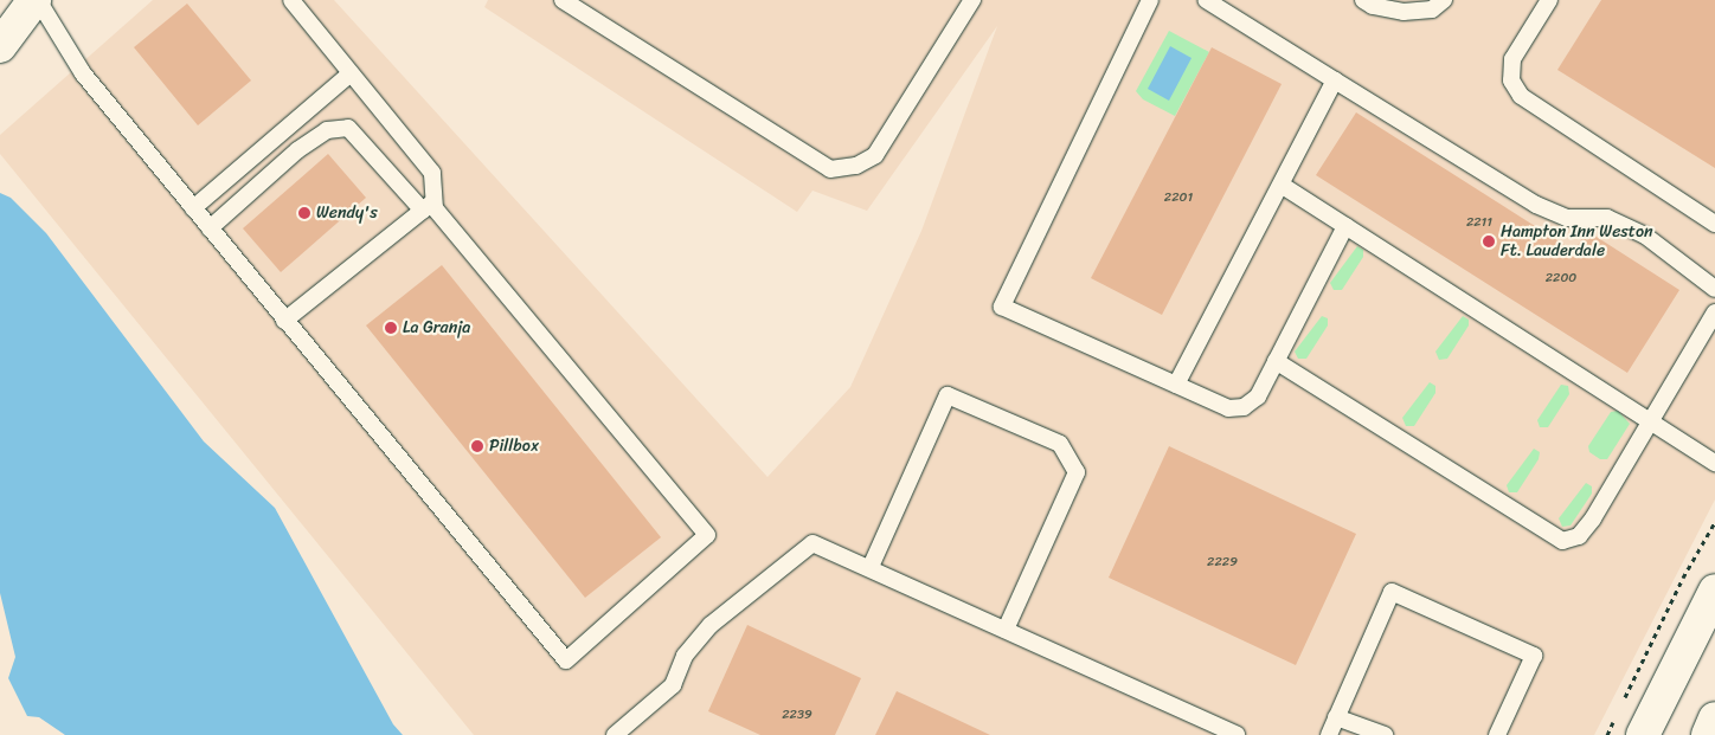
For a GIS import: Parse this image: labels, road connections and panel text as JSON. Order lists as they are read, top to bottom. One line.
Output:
{"places":["Wendy's","Hampton Inn Weston Ft. Lauderdale","La Granja","Pillbox"],"house_numbers":["2201","2211","2200","2229","2239"]}
